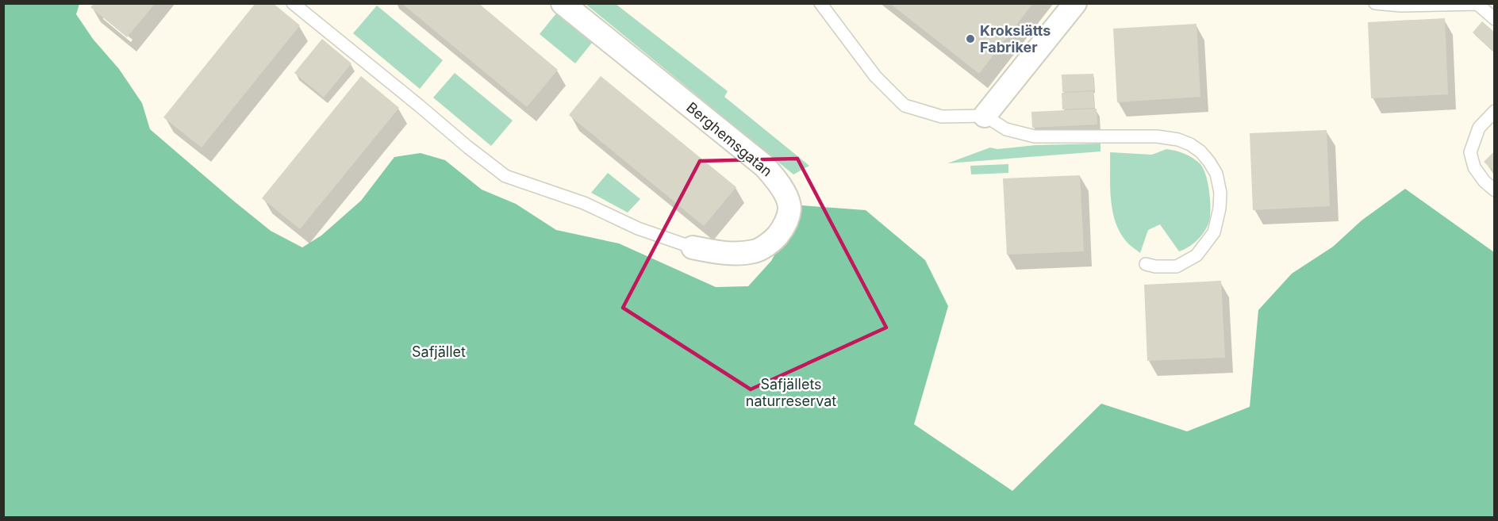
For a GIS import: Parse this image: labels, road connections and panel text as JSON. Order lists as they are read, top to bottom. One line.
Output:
{"streets":{"street":["Berghemsgatan"]},"parks":["Safjället","Safjällets naturreservat"],"places":["Krokslätts Fabriker"]}
